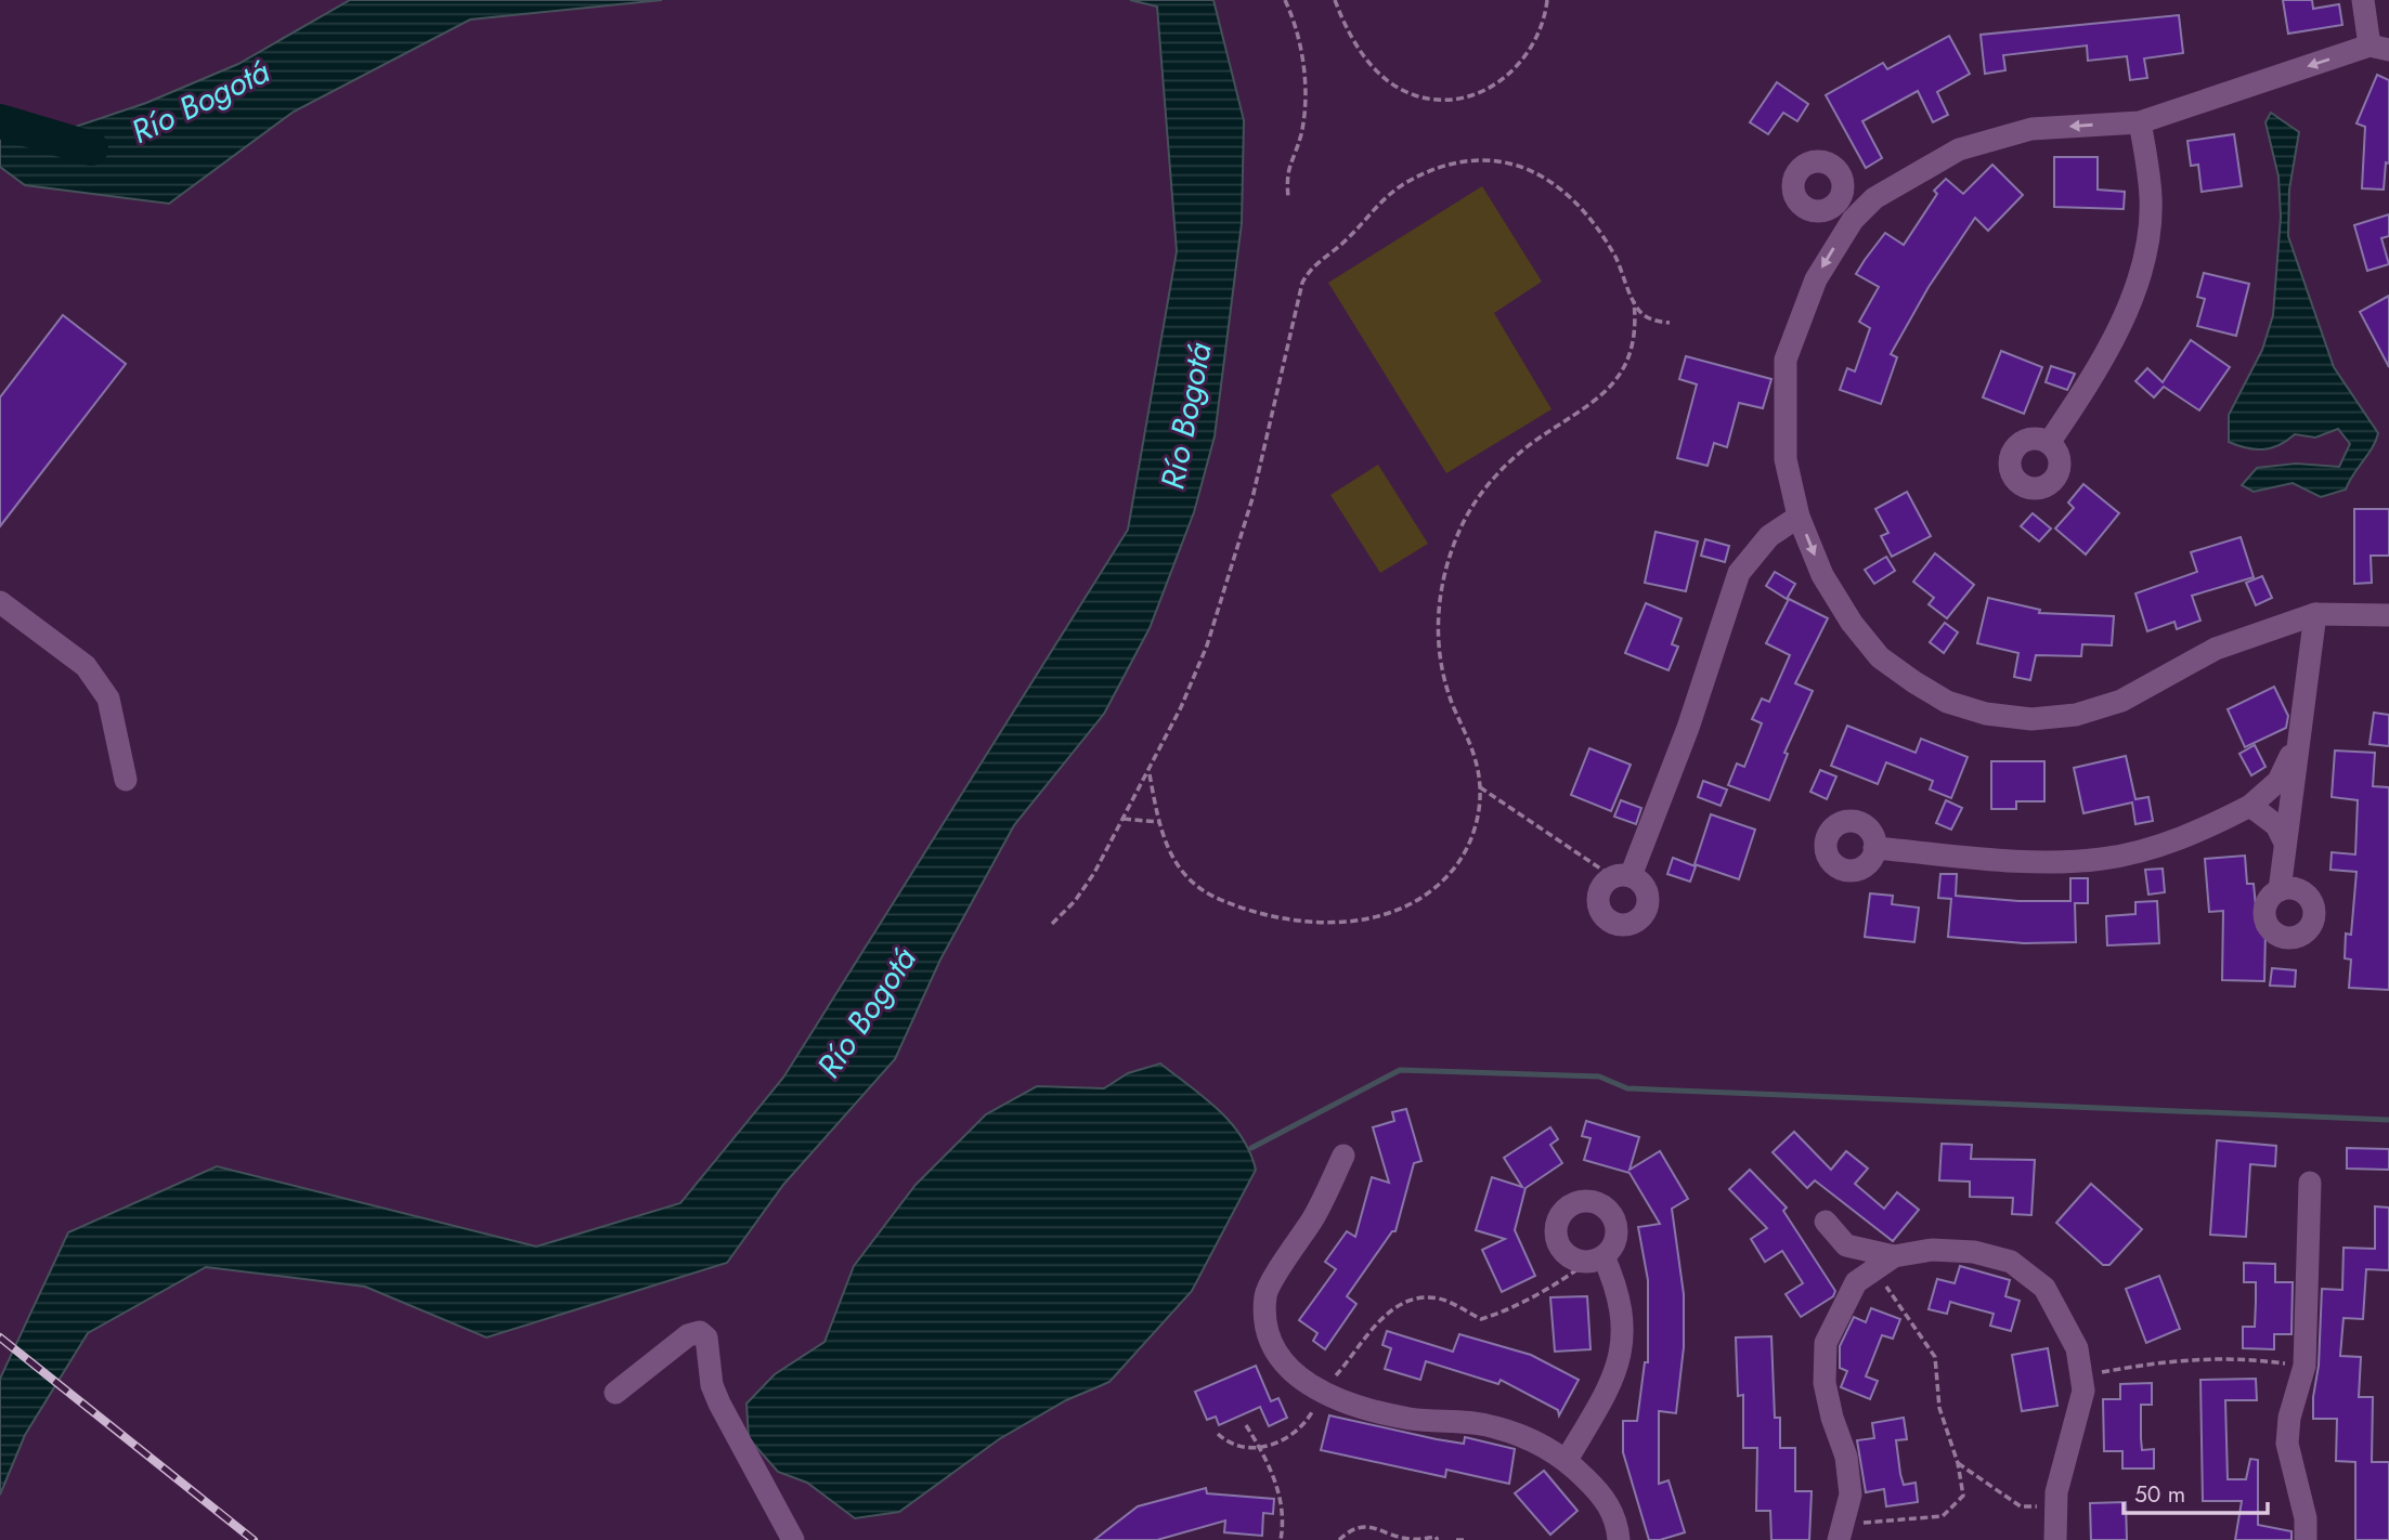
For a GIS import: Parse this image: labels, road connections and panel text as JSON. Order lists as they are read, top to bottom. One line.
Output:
{"water":["Río Bogotá"],"scale_bar":"50 m"}
